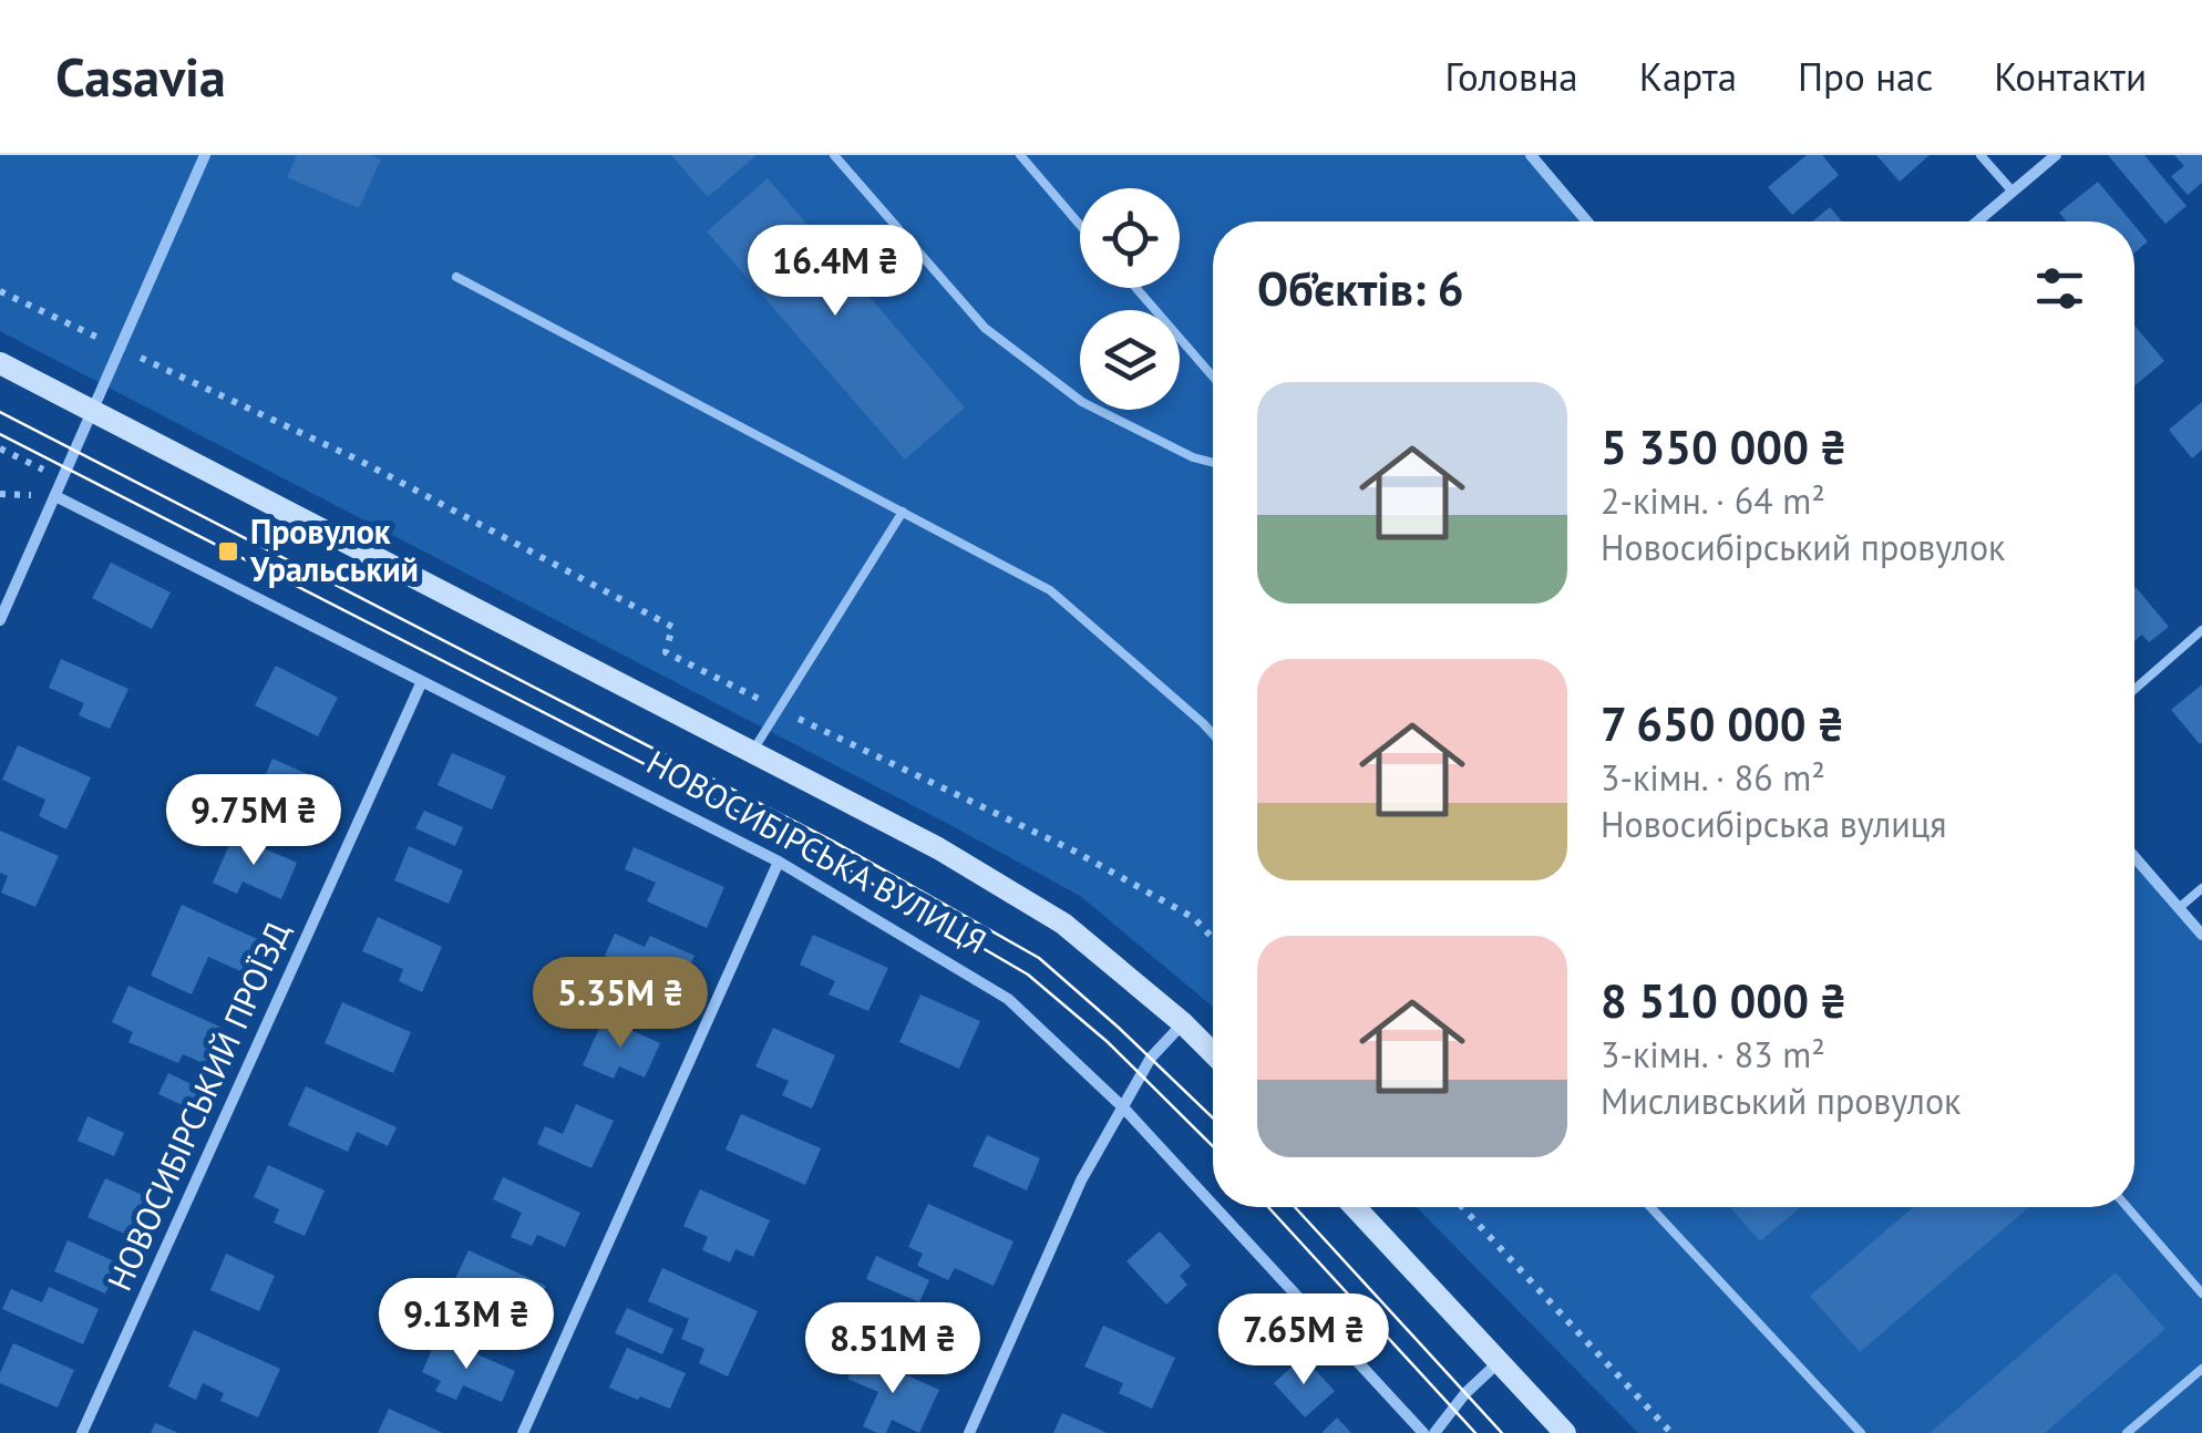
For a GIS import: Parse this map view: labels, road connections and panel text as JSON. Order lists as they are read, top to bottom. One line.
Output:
{"streets":{"main road":["НОВОСИБІРСЬКА ВУЛИЦЯ"],"street":["НОВОСИБІРСЬКИЙ ПРОЇЗД"]},"crossings":[["НОВОСИБІРСЬКА ВУЛИЦЯ","НОВОСИБІРСЬКИЙ ПРОЇЗД"]],"places":{"transit":["Провулок Уральський"]},"page":{"header":"Casavia","nav":["Головна","Карта","Про нас","Контакти"],"heading":"Об’єктів: 6","price":["16.4M ₴","9.75M ₴","5.35M ₴","9.13M ₴","7.65M ₴","8.51M ₴"],"list":[{"name":"5 350 000 ₴","note":"2-кімн. · 64 m² · Новосибірський провулок"},{"name":"7 650 000 ₴","note":"3-кімн. · 86 m² · Новосибірська вулиця"},{"name":"8 510 000 ₴","note":"3-кімн. · 83 m² · Мисливський провулок"}]}}
